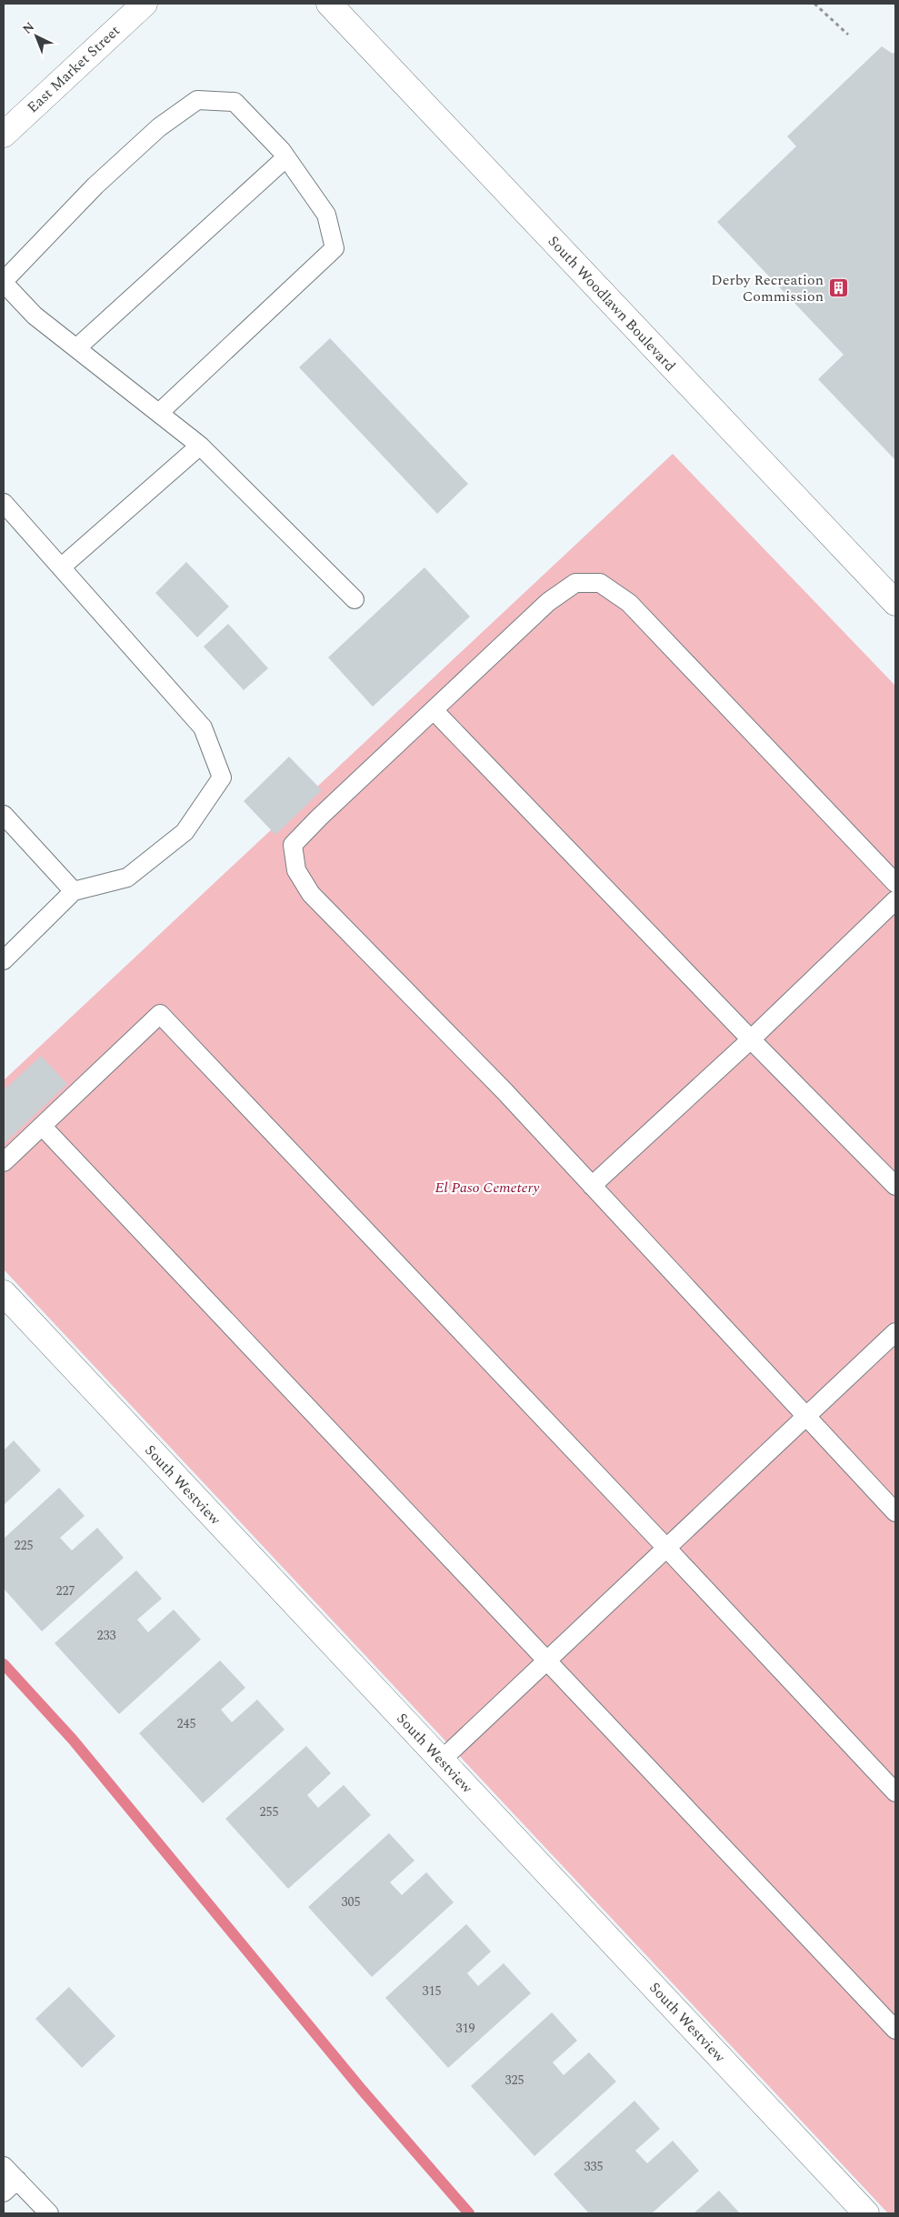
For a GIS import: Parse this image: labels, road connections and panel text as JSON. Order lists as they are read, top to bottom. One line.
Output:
{"streets":{"street":["East Market Street","South Woodlawn Boulevard","South Westview"]},"parks":["El Paso Cemetery"],"places":{"building":["Derby Recreation Commission"]},"house_numbers":["225","227","233","245","255","305","315","319","325","335"],"north":"top left"}
